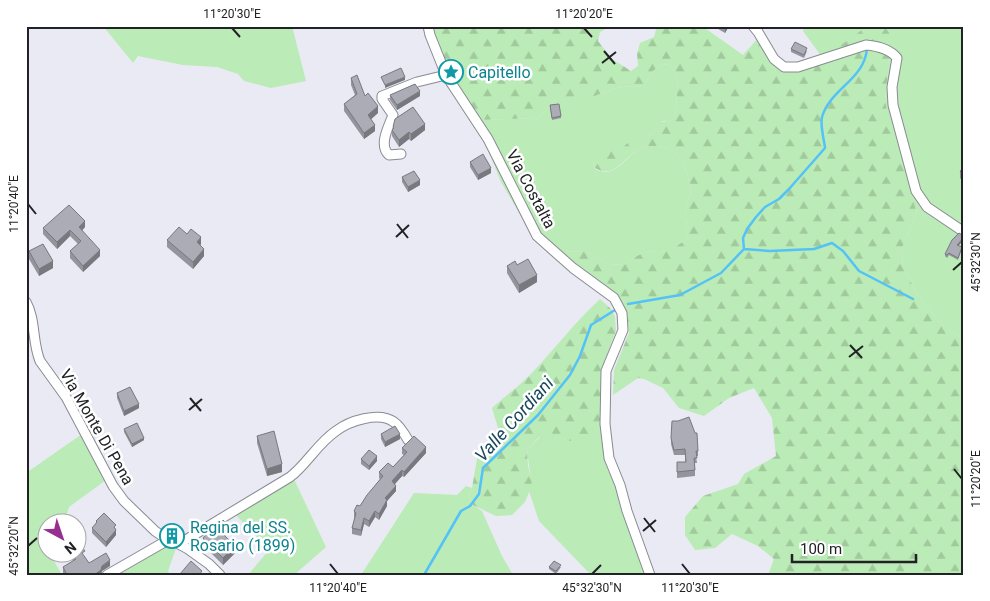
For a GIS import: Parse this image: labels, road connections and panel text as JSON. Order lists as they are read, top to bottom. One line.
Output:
{"streets":{"street":["Via Costalta","Via Monte Di Pena"]},"water":["Valle Cordiani"],"places":{"place":["Capitello"],"building":["Regina del SS. Rosario (1899)"]},"scale_bar":"100 m","north":"bottom right","coordinates":["11°20'30\"E","11°20'20\"E","11°20'40\"E","45°32'30\"N","45°32'20\"N"]}
